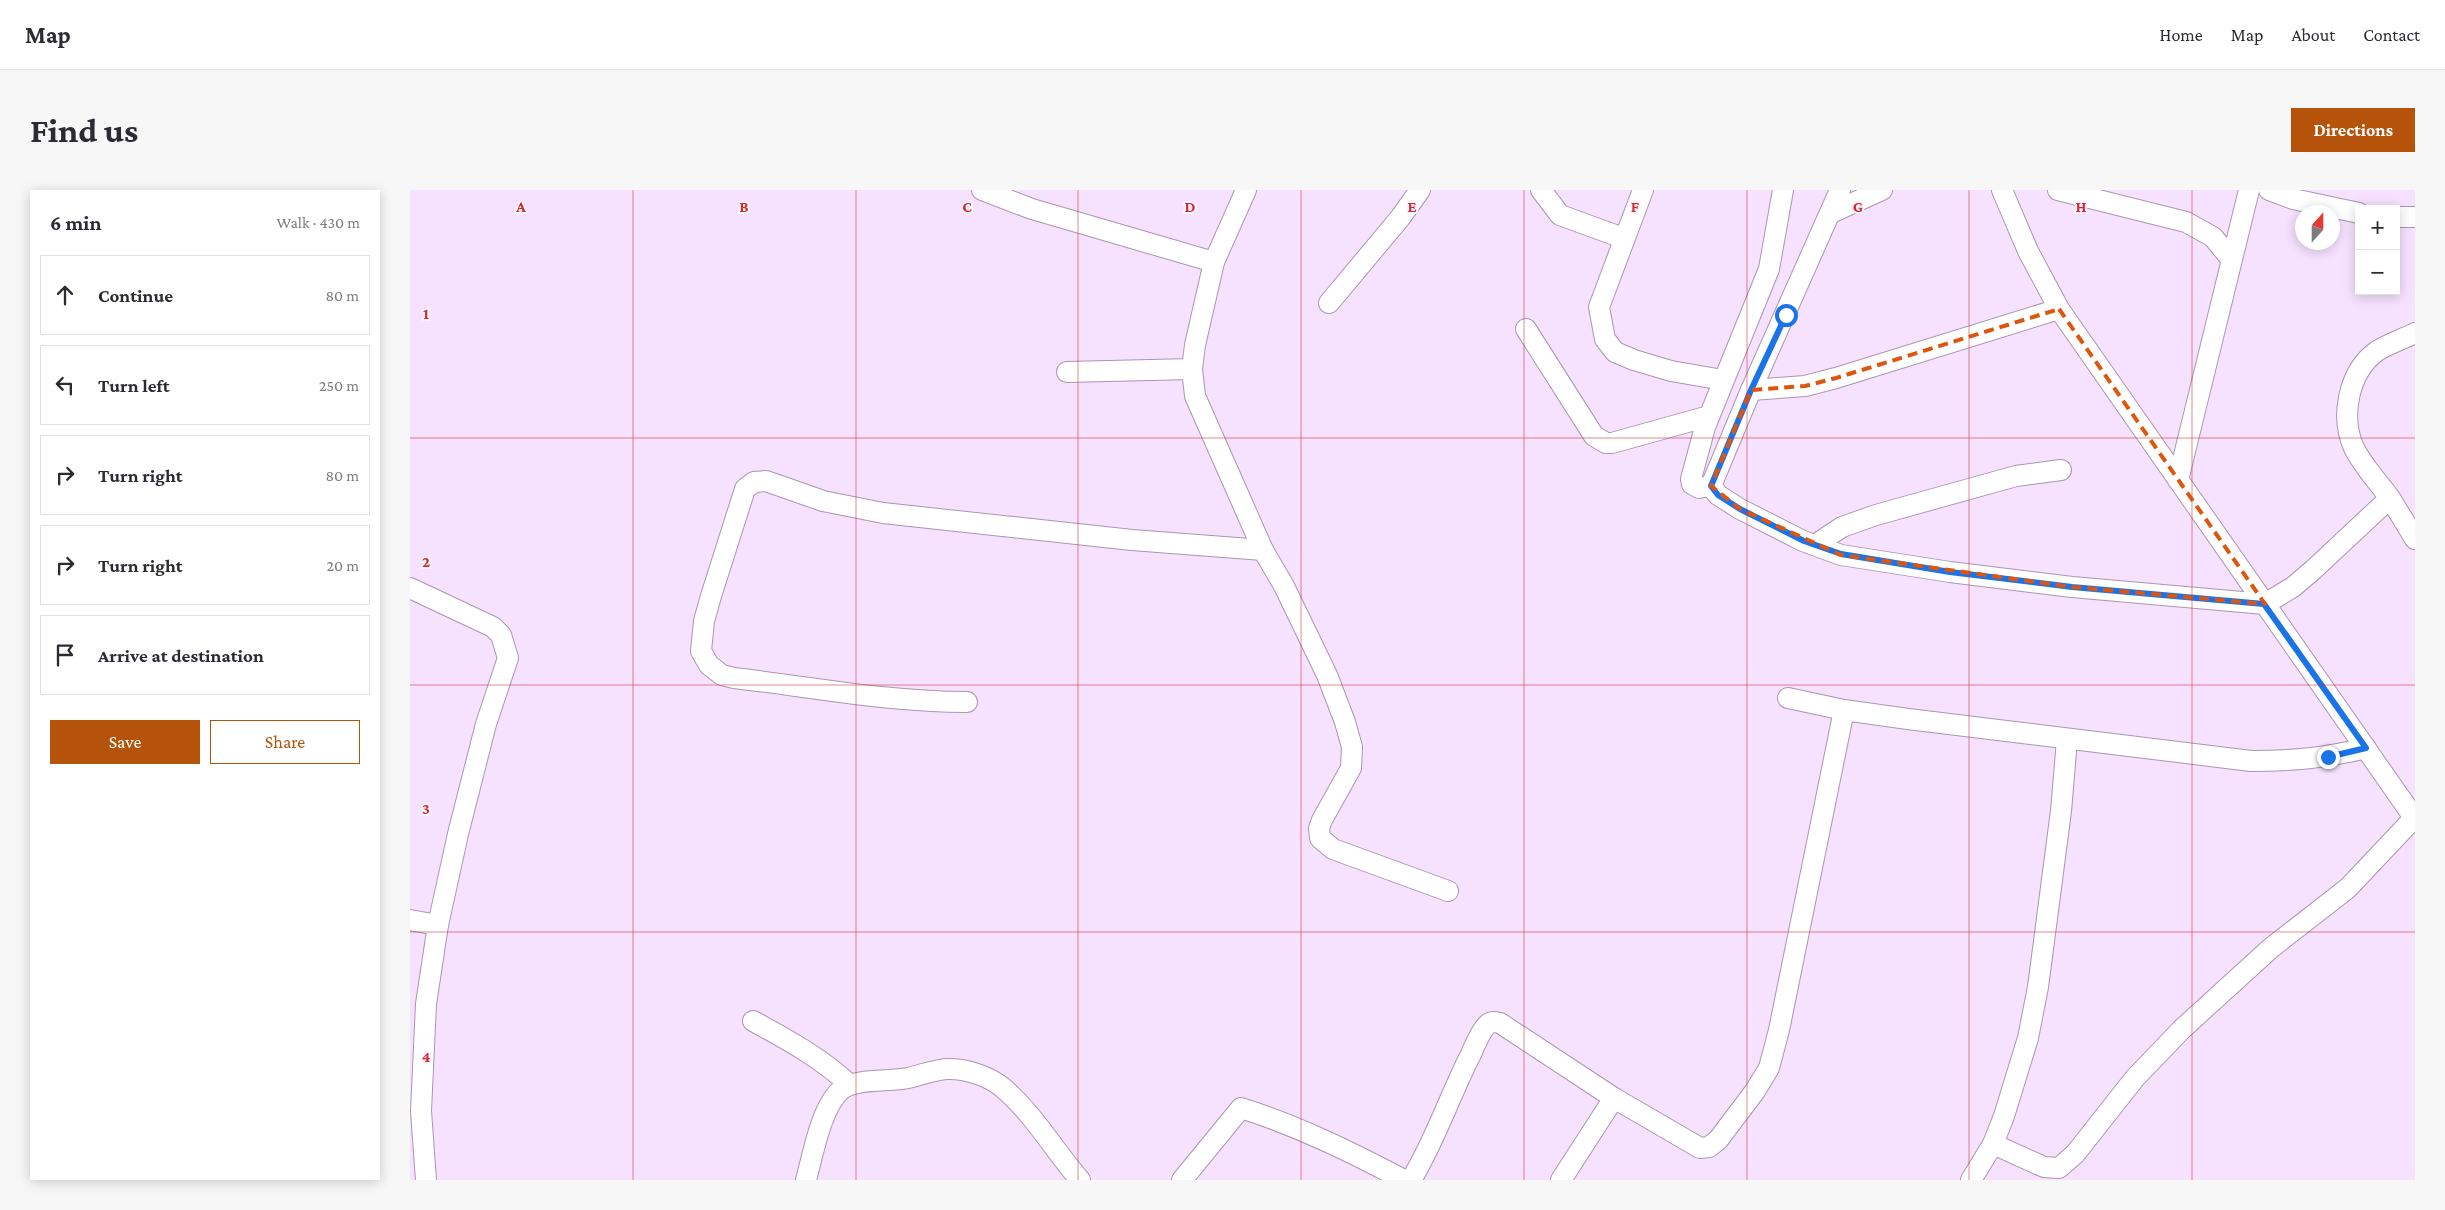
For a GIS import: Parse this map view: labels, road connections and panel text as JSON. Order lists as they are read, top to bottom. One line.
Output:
{"north":"top","page":{"header":"Map","nav":["Home","Map","About","Contact"],"buttons":["Directions",["Save","Share"]],"title":"Find us","heading":["6 min","Walk · 430 m"],"map_buttons":["+","−"],"list":[["Continue","80 m"],["Turn left","250 m"],["Turn right","80 m"],["Turn right","20 m"],"Arrive at destination"]},"grid":{"columns":["A","B","C","D","E","F","G","H"],"rows":["1","2","3","4"]}}
